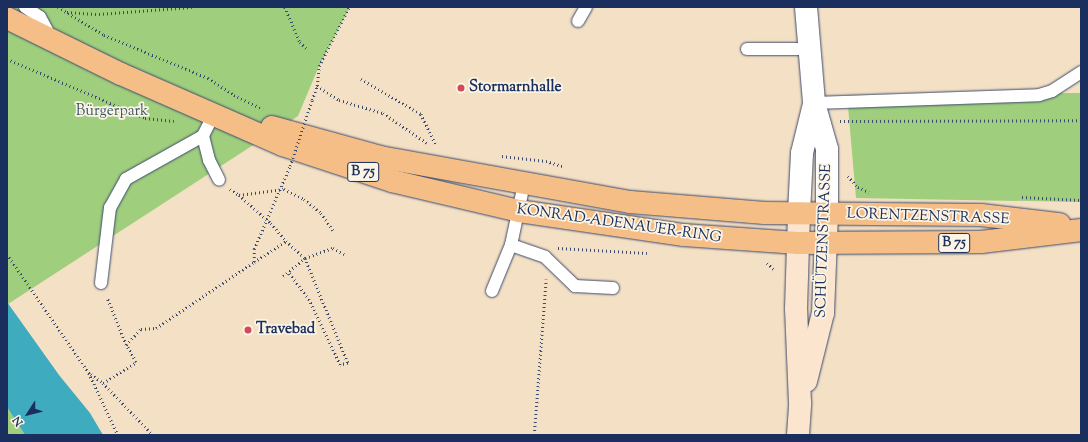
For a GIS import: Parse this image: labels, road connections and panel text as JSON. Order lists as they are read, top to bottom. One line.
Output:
{"streets":{"main road":["B 75","LORENTZENSTRASSE","KONRAD-ADENAUER-RING"],"street":["SCHÜTZENSTRASSE"]},"crossings":[["LORENTZENSTRASSE","KONRAD-ADENAUER-RING"],["LORENTZENSTRASSE","SCHÜTZENSTRASSE"],["KONRAD-ADENAUER-RING","SCHÜTZENSTRASSE"]],"parks":["Bürgerpark"],"places":["Stormarnhalle","Travebad"],"north":"bottom left"}
